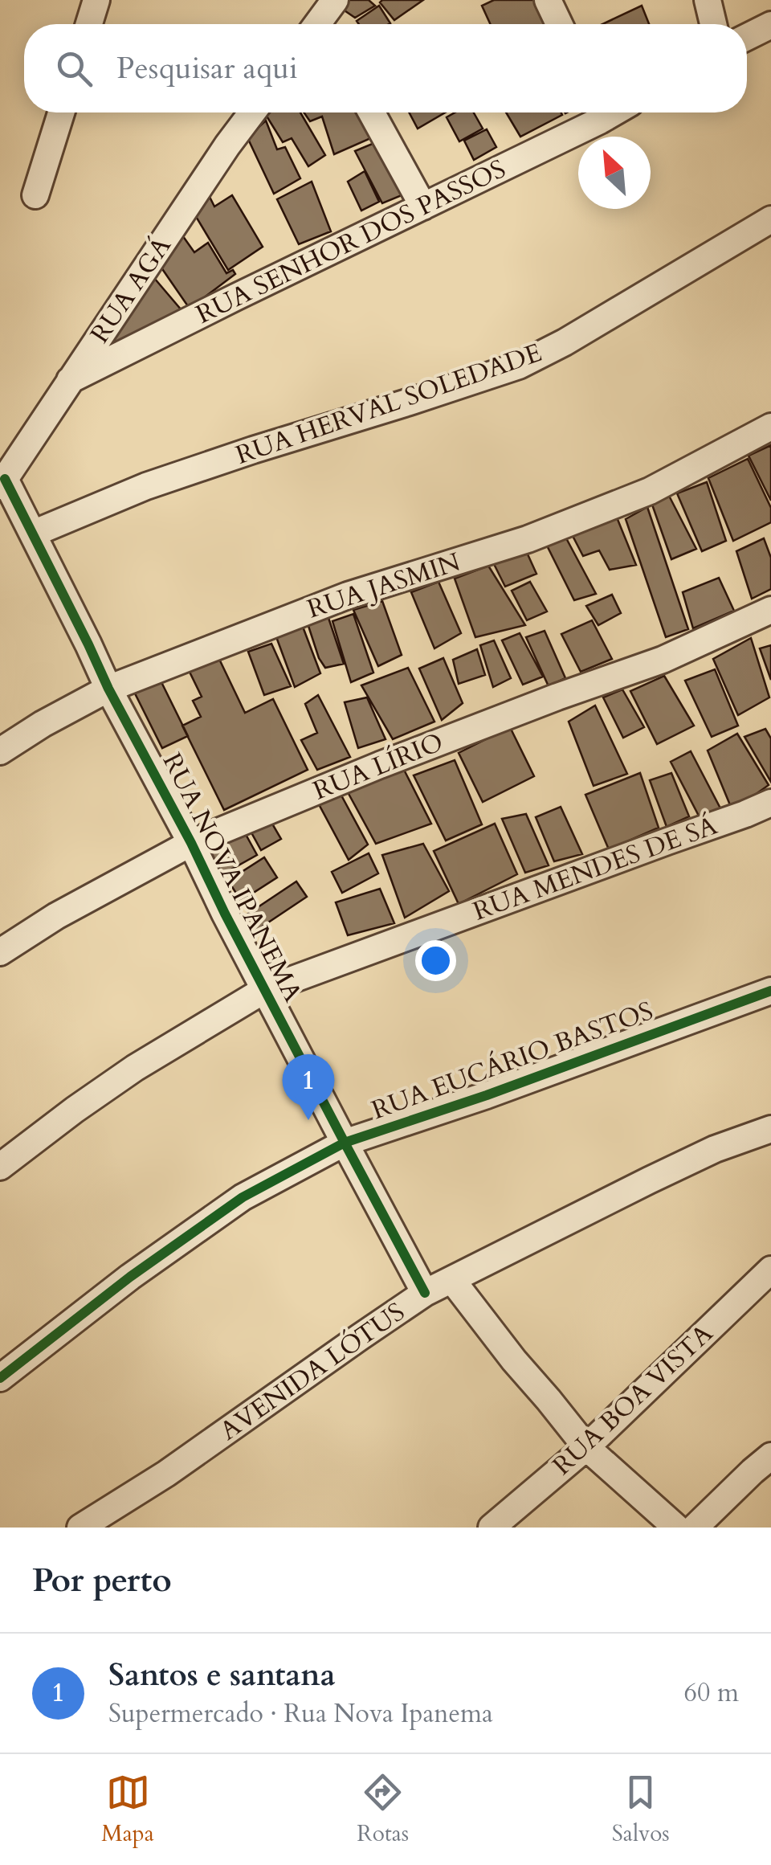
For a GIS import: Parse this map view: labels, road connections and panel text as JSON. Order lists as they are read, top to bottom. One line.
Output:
{"streets":{"street":["RUA SENHOR DOS PASSOS","RUA AGÁ","RUA HERVAL SOLEDADE","RUA JASMIN","RUA LÍRIO","RUA MENDES DE SÁ","RUA NOVA IPANEMA","RUA EUCÁRIO BASTOS","AVENIDA LÓTUS","RUA BOA VISTA"]},"crossings":[["RUA SENHOR DOS PASSOS","RUA AGÁ"],["RUA AGÁ","RUA NOVA IPANEMA"],["RUA HERVAL SOLEDADE","RUA NOVA IPANEMA"],["RUA JASMIN","RUA NOVA IPANEMA"],["RUA LÍRIO","RUA NOVA IPANEMA"],["RUA MENDES DE SÁ","RUA NOVA IPANEMA"],["RUA NOVA IPANEMA","RUA EUCÁRIO BASTOS"],["RUA NOVA IPANEMA","AVENIDA LÓTUS"]],"north":"top left","page":{"search":"Pesquisar aqui","pins":"1","heading":"Por perto","list":[{"mark":"1","name":"Santos e santana","note":"Supermercado · Rua Nova Ipanema","value":"60 m"}],"nav":["Mapa","Rotas","Salvos"]}}
